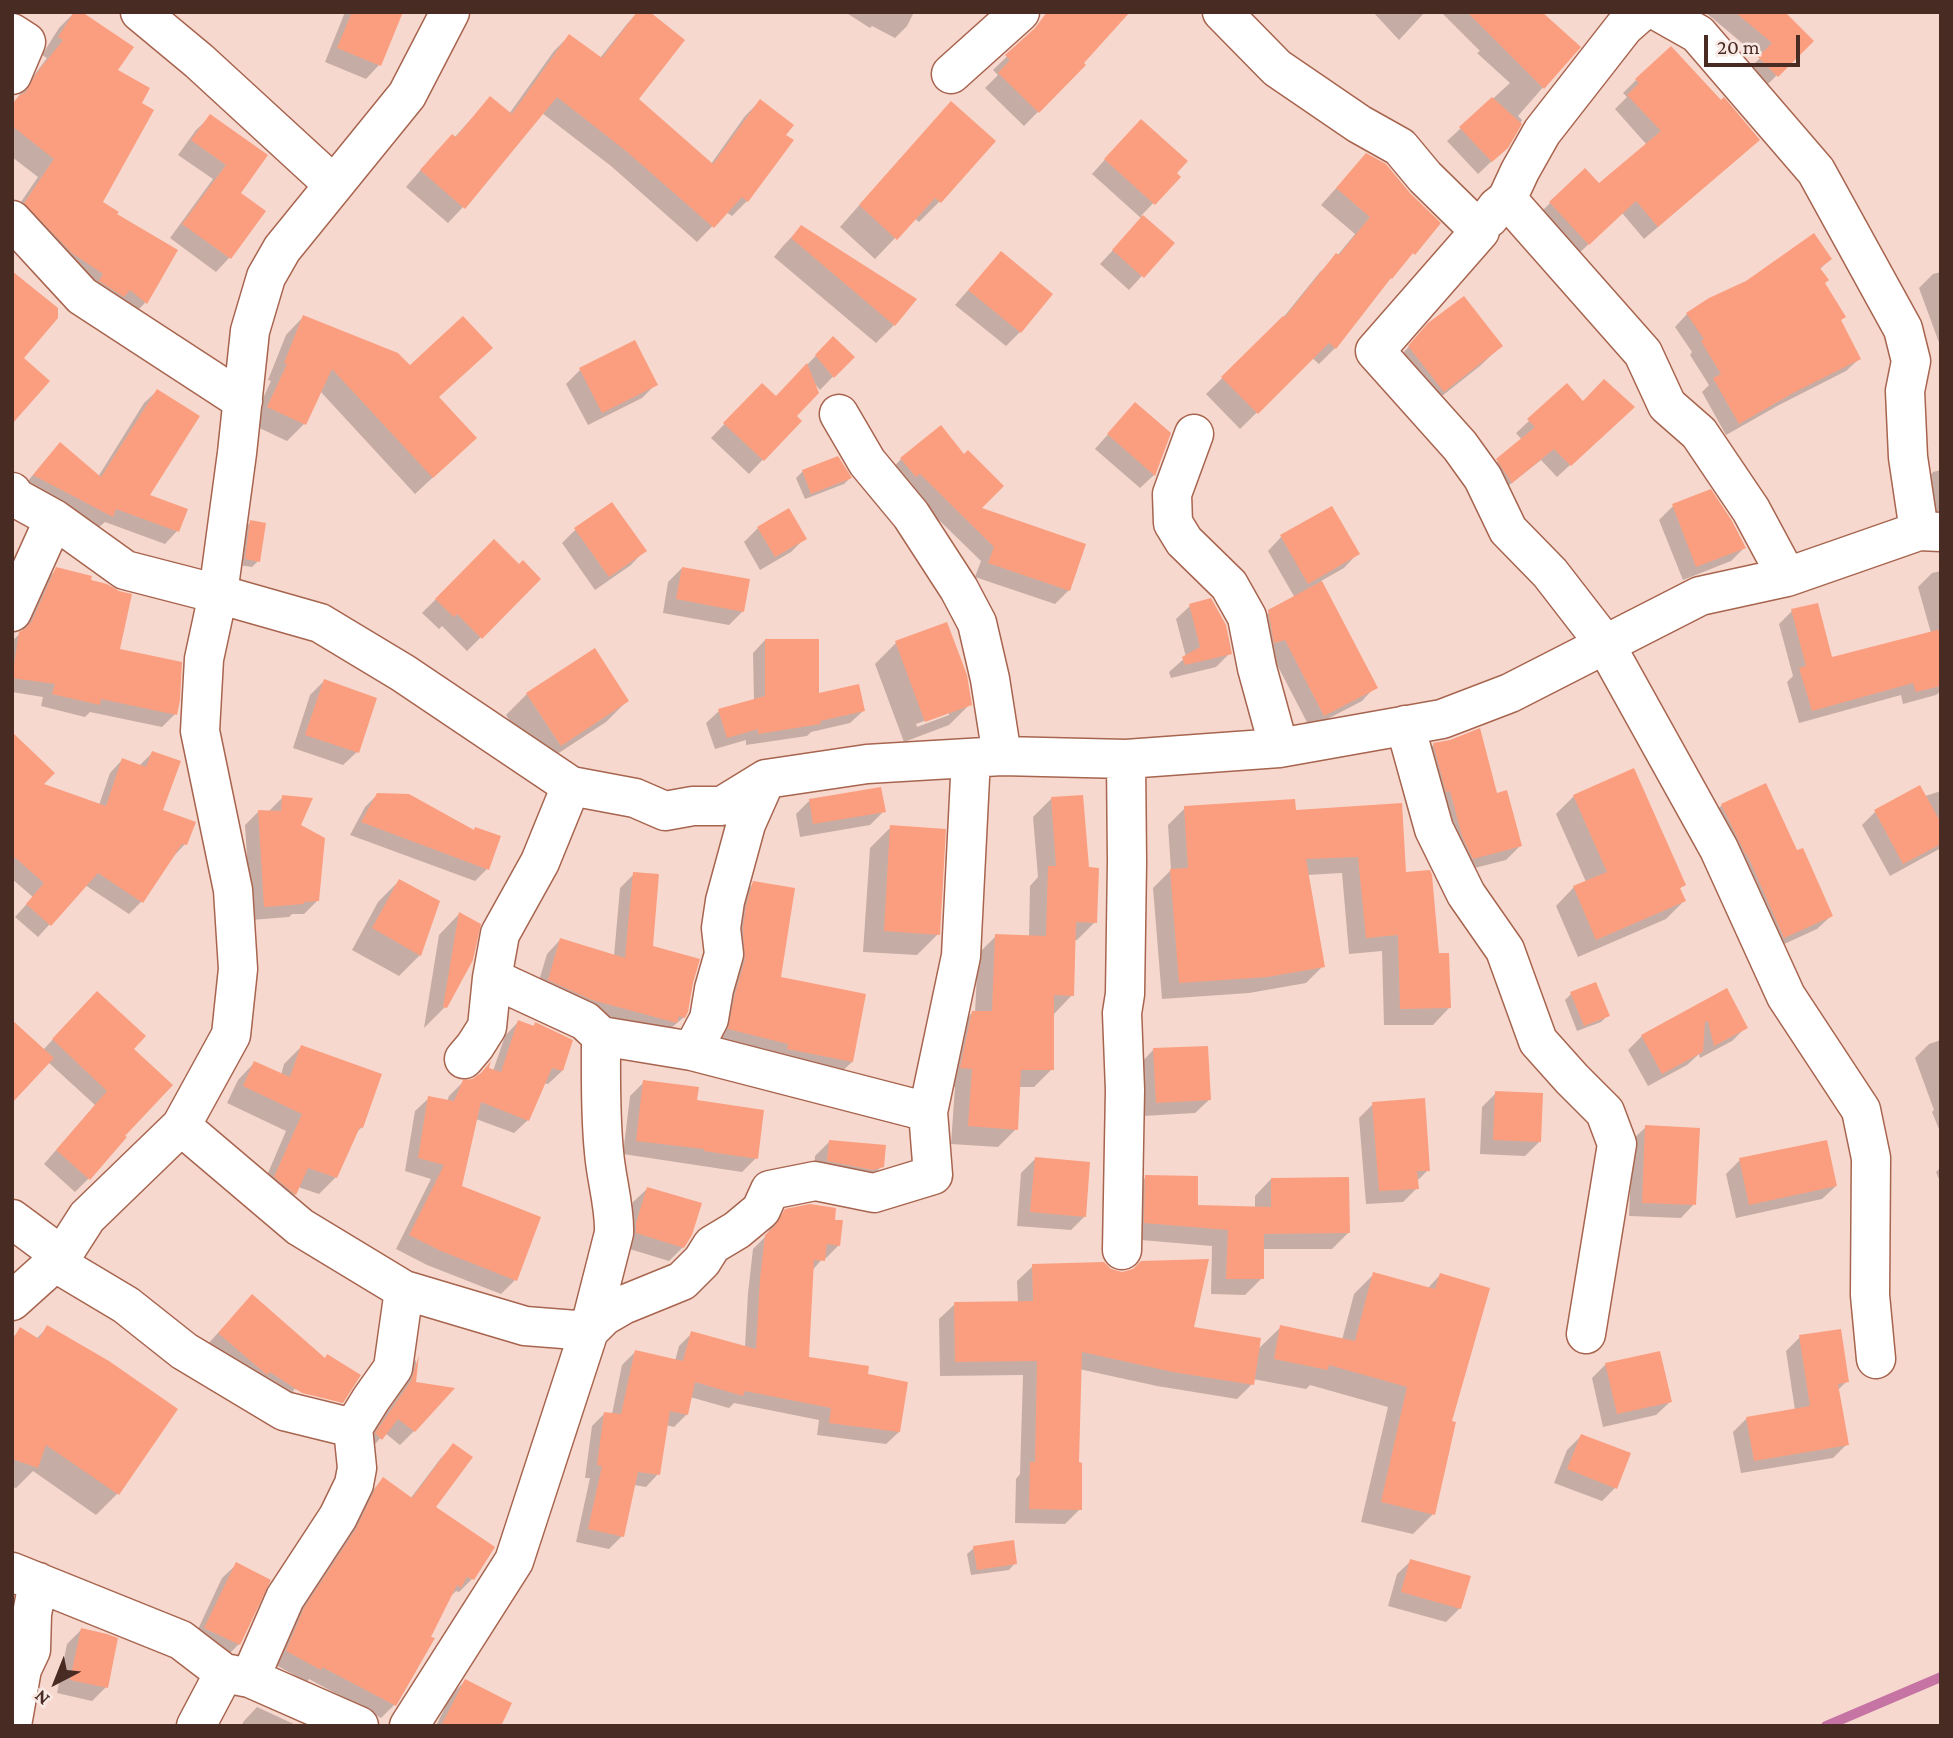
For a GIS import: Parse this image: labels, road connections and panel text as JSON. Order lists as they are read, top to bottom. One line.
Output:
{"scale_bar":"20 m","north":"bottom left"}
